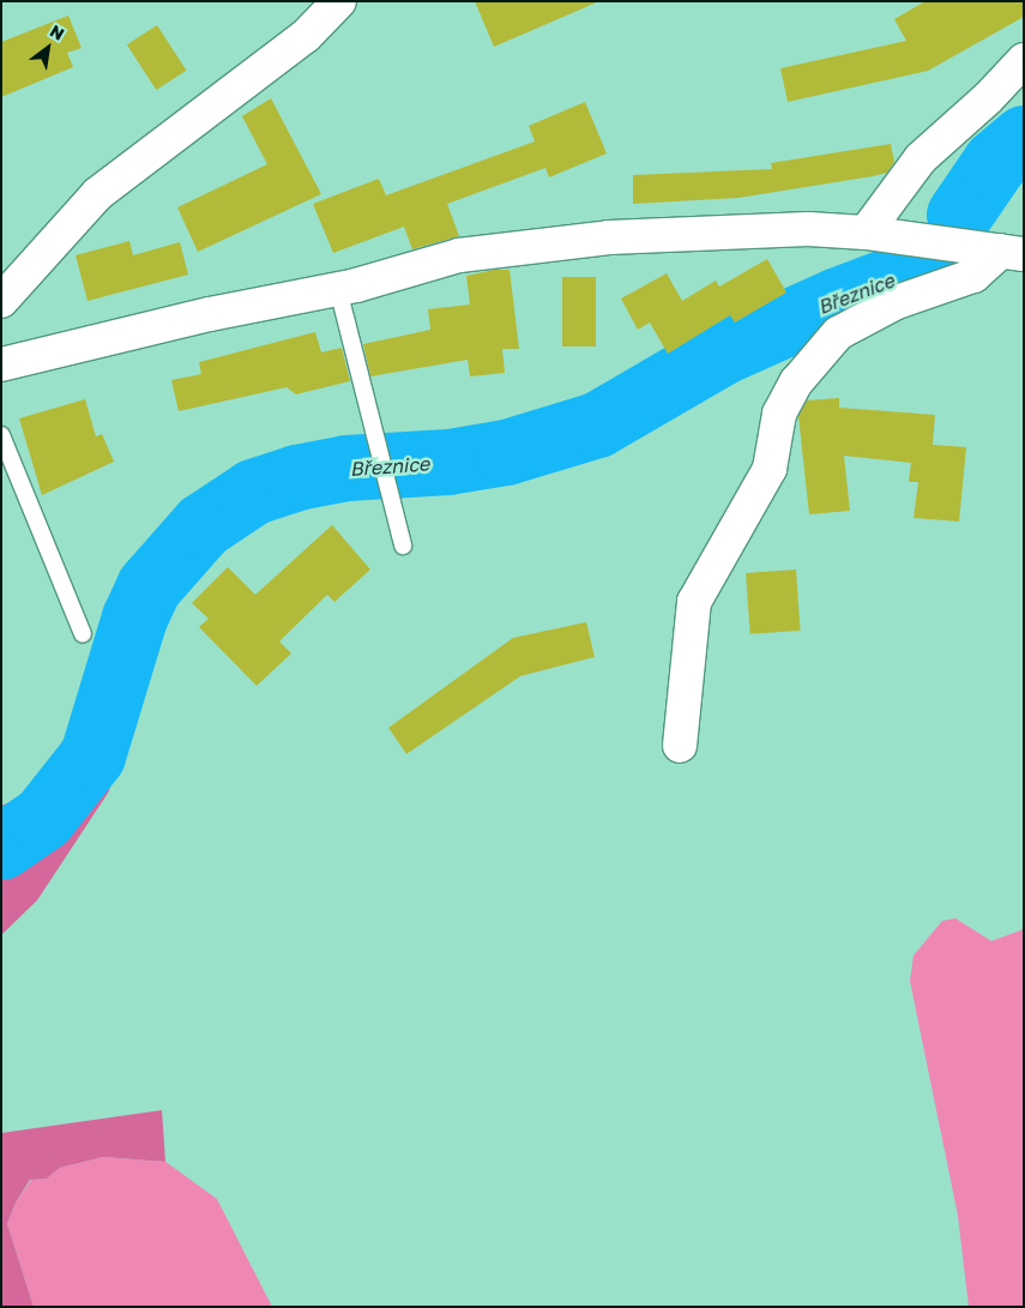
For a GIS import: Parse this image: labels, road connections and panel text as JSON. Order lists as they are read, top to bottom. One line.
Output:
{"water":["Březnice"],"north":"top right"}
